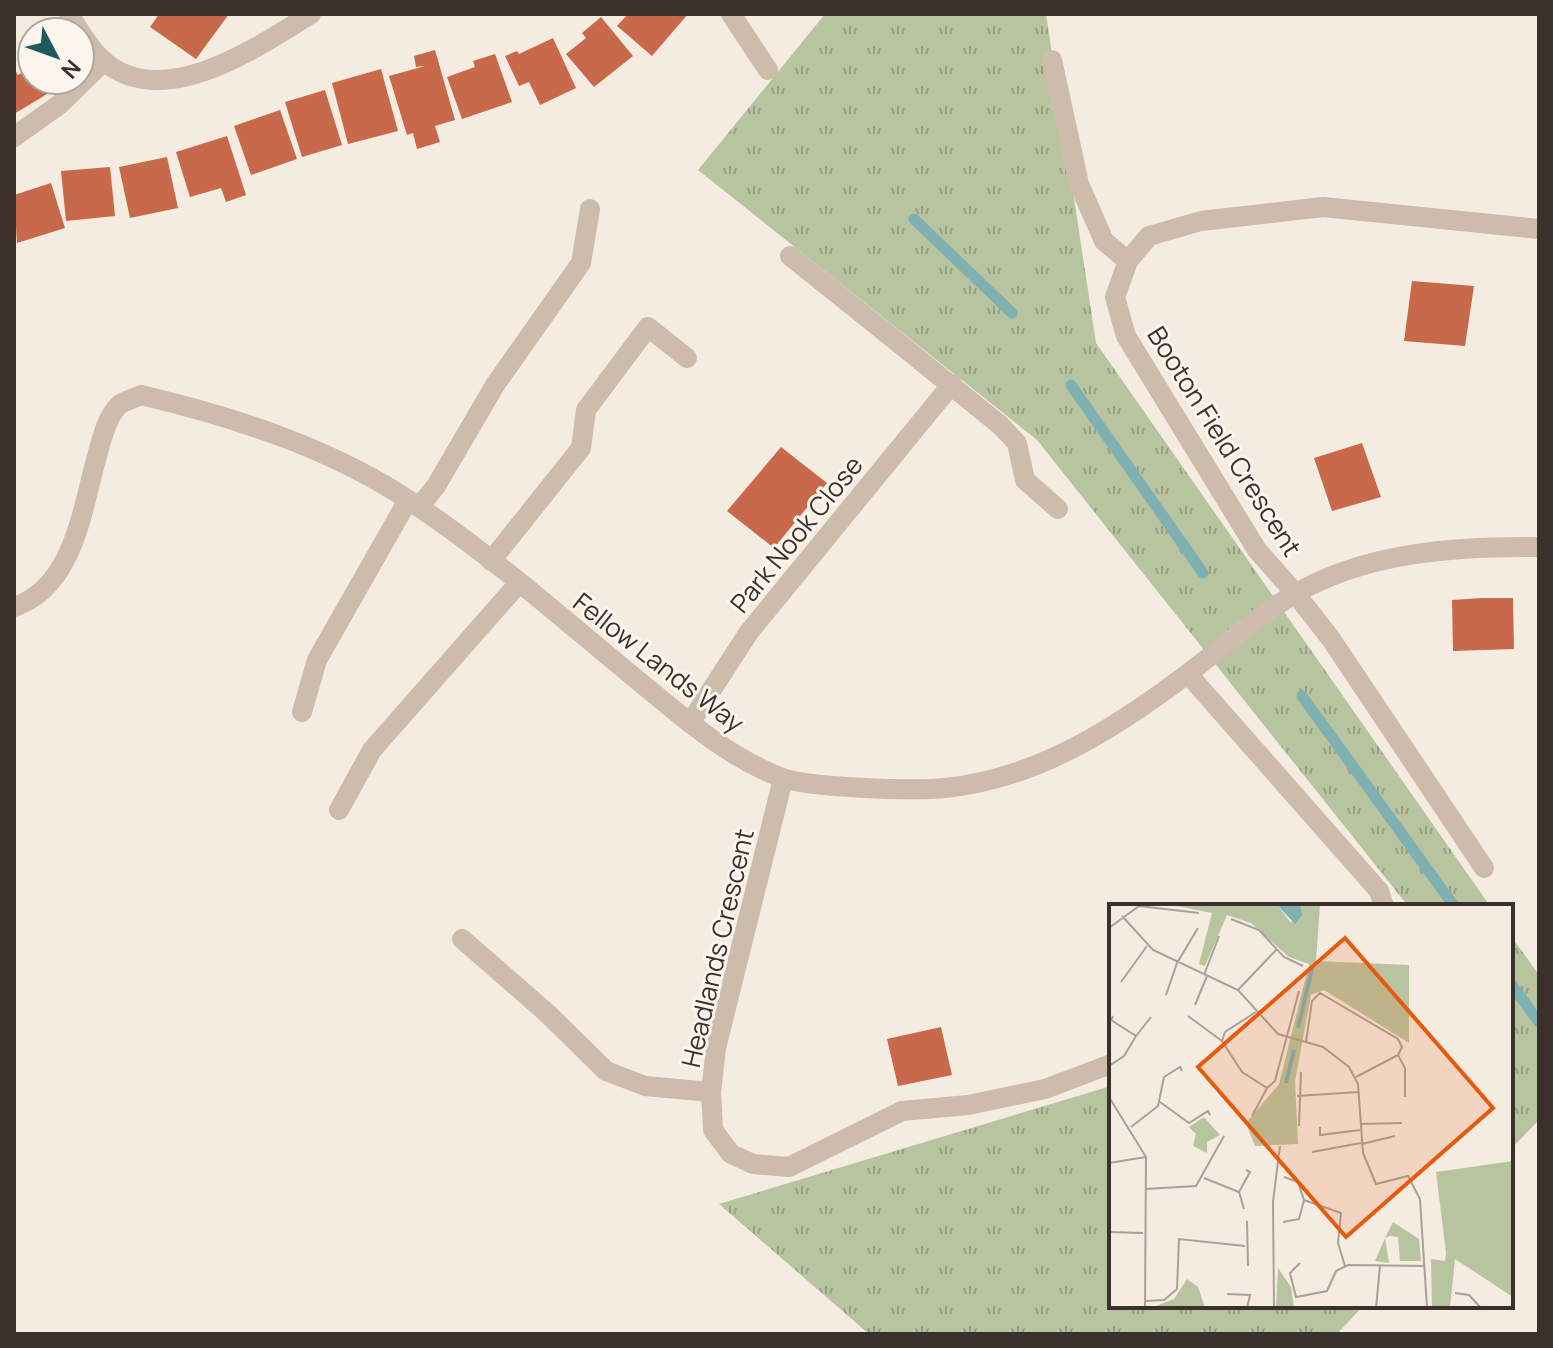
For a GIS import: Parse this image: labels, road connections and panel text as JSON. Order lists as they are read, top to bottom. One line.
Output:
{"streets":{"street":["Booton Field Crescent","Park Nook Close","Fellow Lands Way","Headlands Crescent"]},"crossings":[["Booton Field Crescent","Fellow Lands Way"],["Park Nook Close","Fellow Lands Way"],["Fellow Lands Way","Headlands Crescent"]],"north":"bottom right"}
